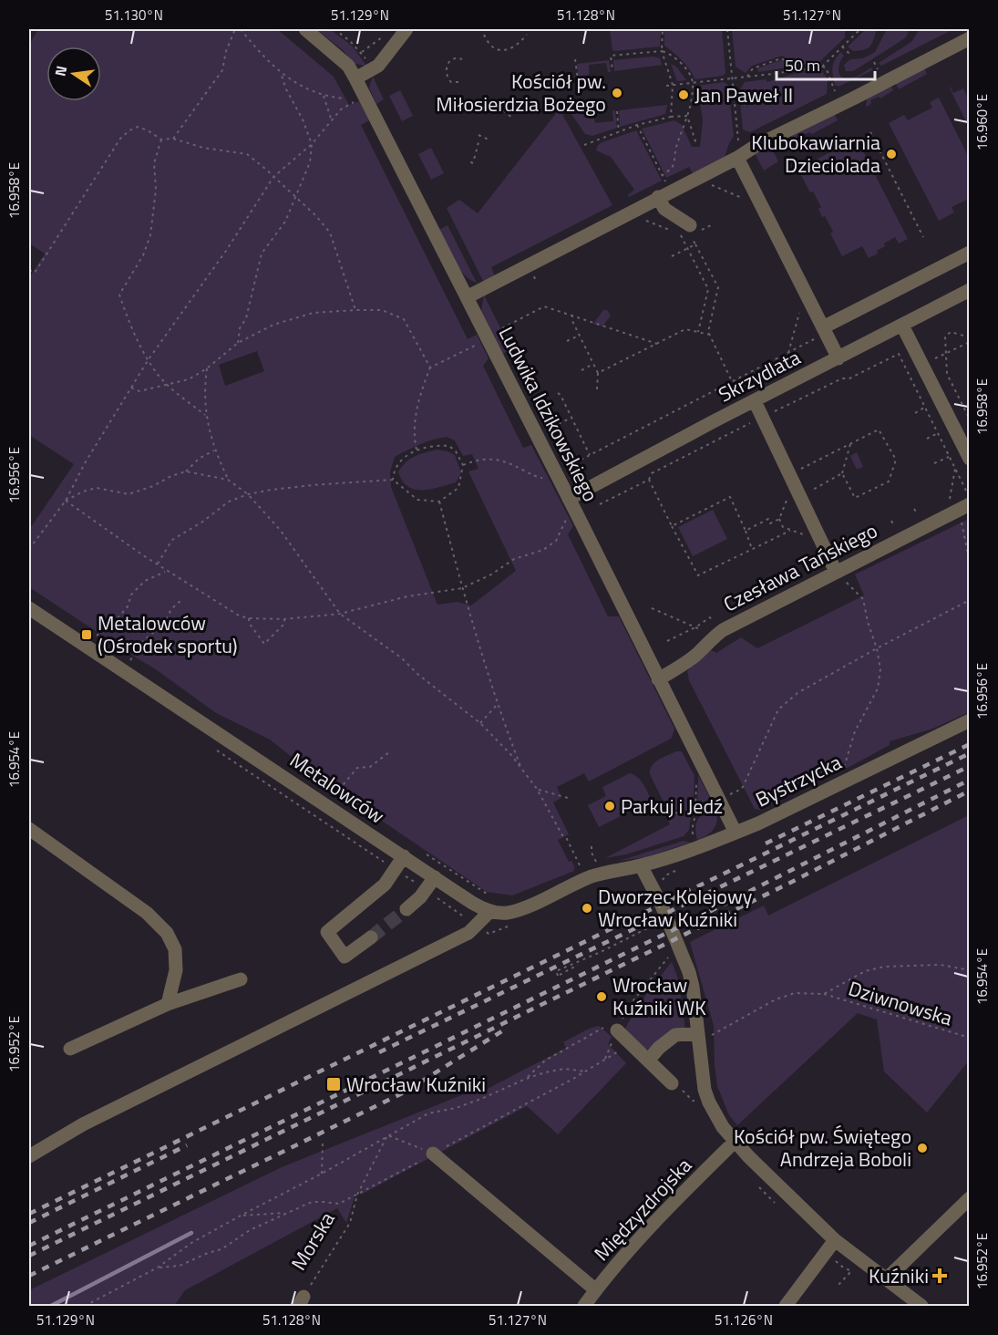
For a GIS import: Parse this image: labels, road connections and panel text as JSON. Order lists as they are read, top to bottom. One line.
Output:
{"streets":{"street":["Skrzydlata","Ludwika Idzikowskiego","Czesława Tańskiego","Bystrzycka","Metalowców","Międzyzdrojska"],"path":["Dziwnowska","Morska"]},"crossings":[["Skrzydlata","Ludwika Idzikowskiego"],["Ludwika Idzikowskiego","Czesława Tańskiego"],["Ludwika Idzikowskiego","Bystrzycka"]],"places":{"other":["Kościół pw. Miłosierdzia Bożego","Jan Paweł II","Klubokawiarnia Dzieciolada","Parkuj i Jedź","Dworzec Kolejowy Wrocław Kuźniki","Wrocław Kuźniki WK","Kościół pw. Świętego Andrzeja Boboli"],"transit":["Metalowców (Ośrodek sportu)","Wrocław Kuźniki"],"health":["Kuźniki"]},"scale_bar":"50 m","north":"left","coordinates":["51.130°N","51.129°N","51.128°N","51.127°N","16.960°E","16.958°E","16.956°E","16.954°E","16.952°E","51.126°N"]}
